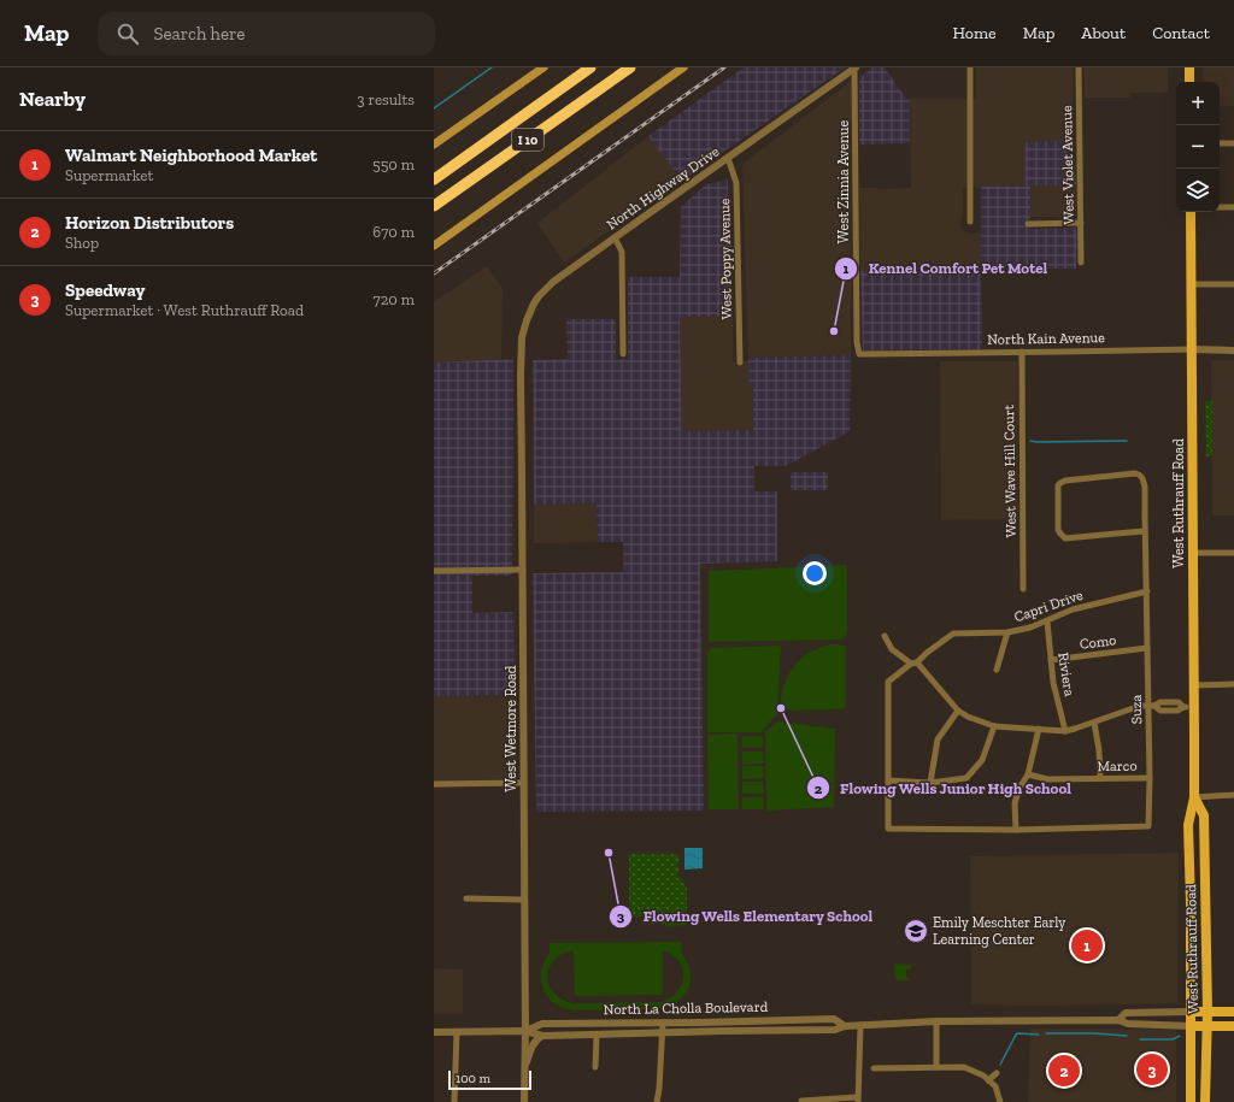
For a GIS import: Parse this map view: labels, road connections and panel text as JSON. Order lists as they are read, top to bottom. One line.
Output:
{"streets":{"highway":["I 10"],"main road":["West Ruthrauff Road","North La Cholla Boulevard"],"street":["West Violet Avenue","West Zinnia Avenue","North Highway Drive","West Poppy Avenue","North Kain Avenue","West Wave Hill Court","Capri Drive","Como","Riviera","Suza","West Wetmore Road","Marco"]},"crossings":[["West Zinnia Avenue","North Highway Drive"],["West Zinnia Avenue","North Kain Avenue"],["North Highway Drive","West Poppy Avenue"],["North Highway Drive","West Wetmore Road"],["North Kain Avenue","West Wave Hill Court"],["North Kain Avenue","West Ruthrauff Road"],["West Ruthrauff Road","North La Cholla Boulevard"],["Capri Drive","Riviera"],["Capri Drive","Suza"],["Como","Riviera"],["Como","Suza"],["Suza","Marco"],["West Wetmore Road","North La Cholla Boulevard"]],"places":{"other":["Kennel Comfort Pet Motel","Flowing Wells Junior High School","Flowing Wells Elementary School"],"school or university":["Emily Meschter Early Learning Center"]},"scale_bar":"100 m","page":{"header":"Map","search":"Search here","nav":["Home","Map","About","Contact"],"heading":["Nearby","3 results"],"map_buttons":["+","−"],"list":[{"mark":"1","name":"Walmart Neighborhood Market","note":"Supermarket","value":"550 m"},{"mark":"2","name":"Horizon Distributors","note":"Shop","value":"670 m"},{"mark":"3","name":"Speedway","note":"Supermarket · West Ruthrauff Road","value":"720 m"}],"pins":["1","3","2"],"scale":"100 m"}}
